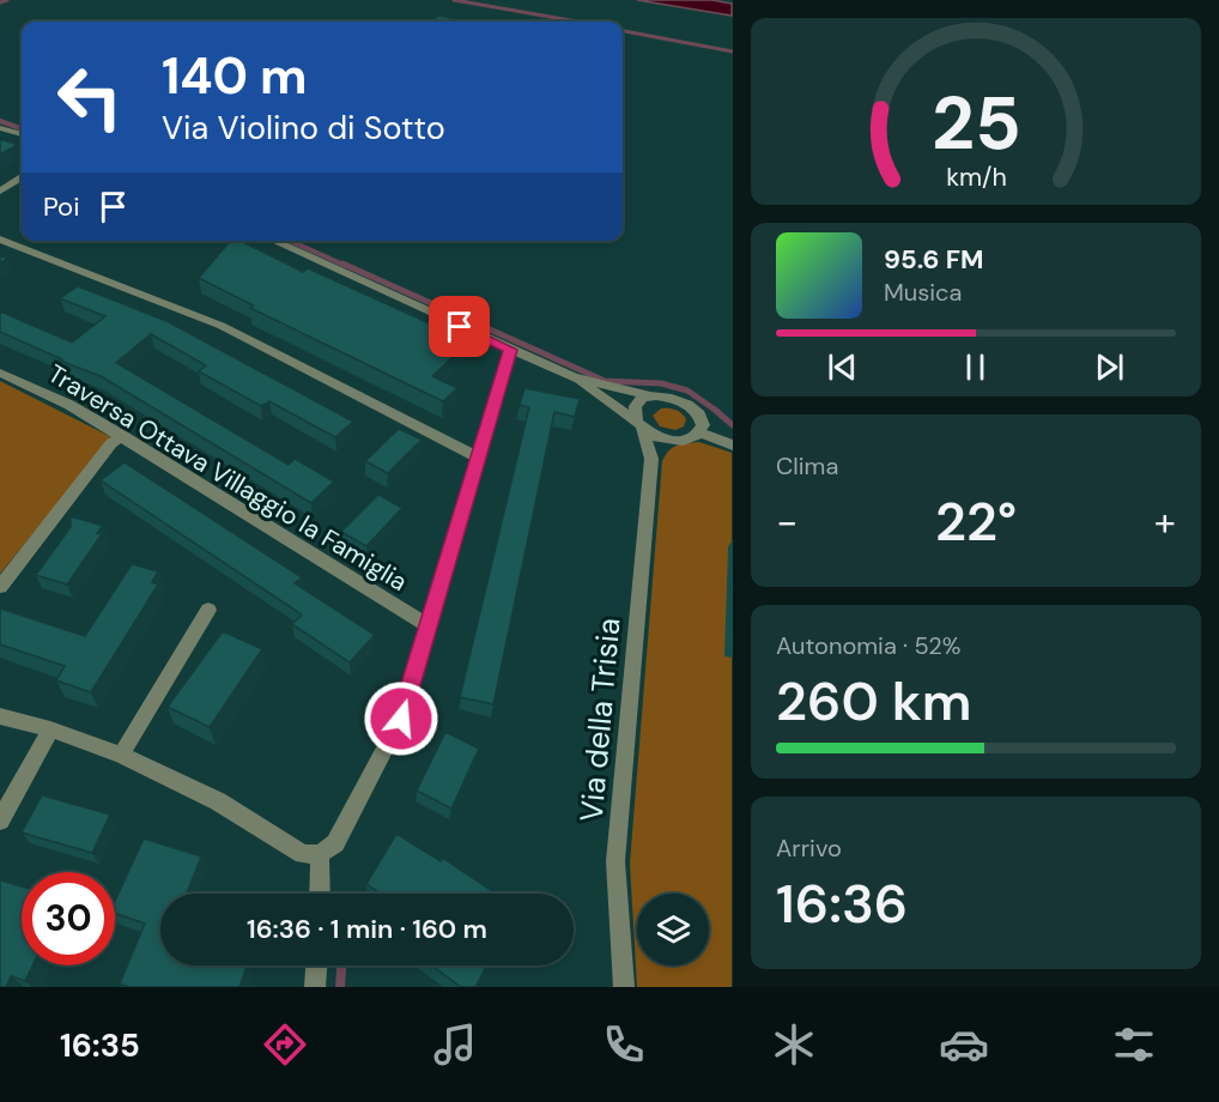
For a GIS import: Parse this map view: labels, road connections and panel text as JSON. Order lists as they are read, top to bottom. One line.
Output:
{"streets":{"street":["Traversa Ottava Villaggio la Famiglia","Via della Trisia"]},"page":{"turn":["140 m","Via Violino di Sotto"],"then":"Poi","song":["95.6 FM","Musica"],"tile":["Clima",["Autonomia · 52%","260 km"],["Arrivo","16:36"]],"heat":["−","22°","+"],"limit":"30","trip":"16:36 · 1 min · 160 m","tabs":"16:35","gauge":["25","km/h"]}}
